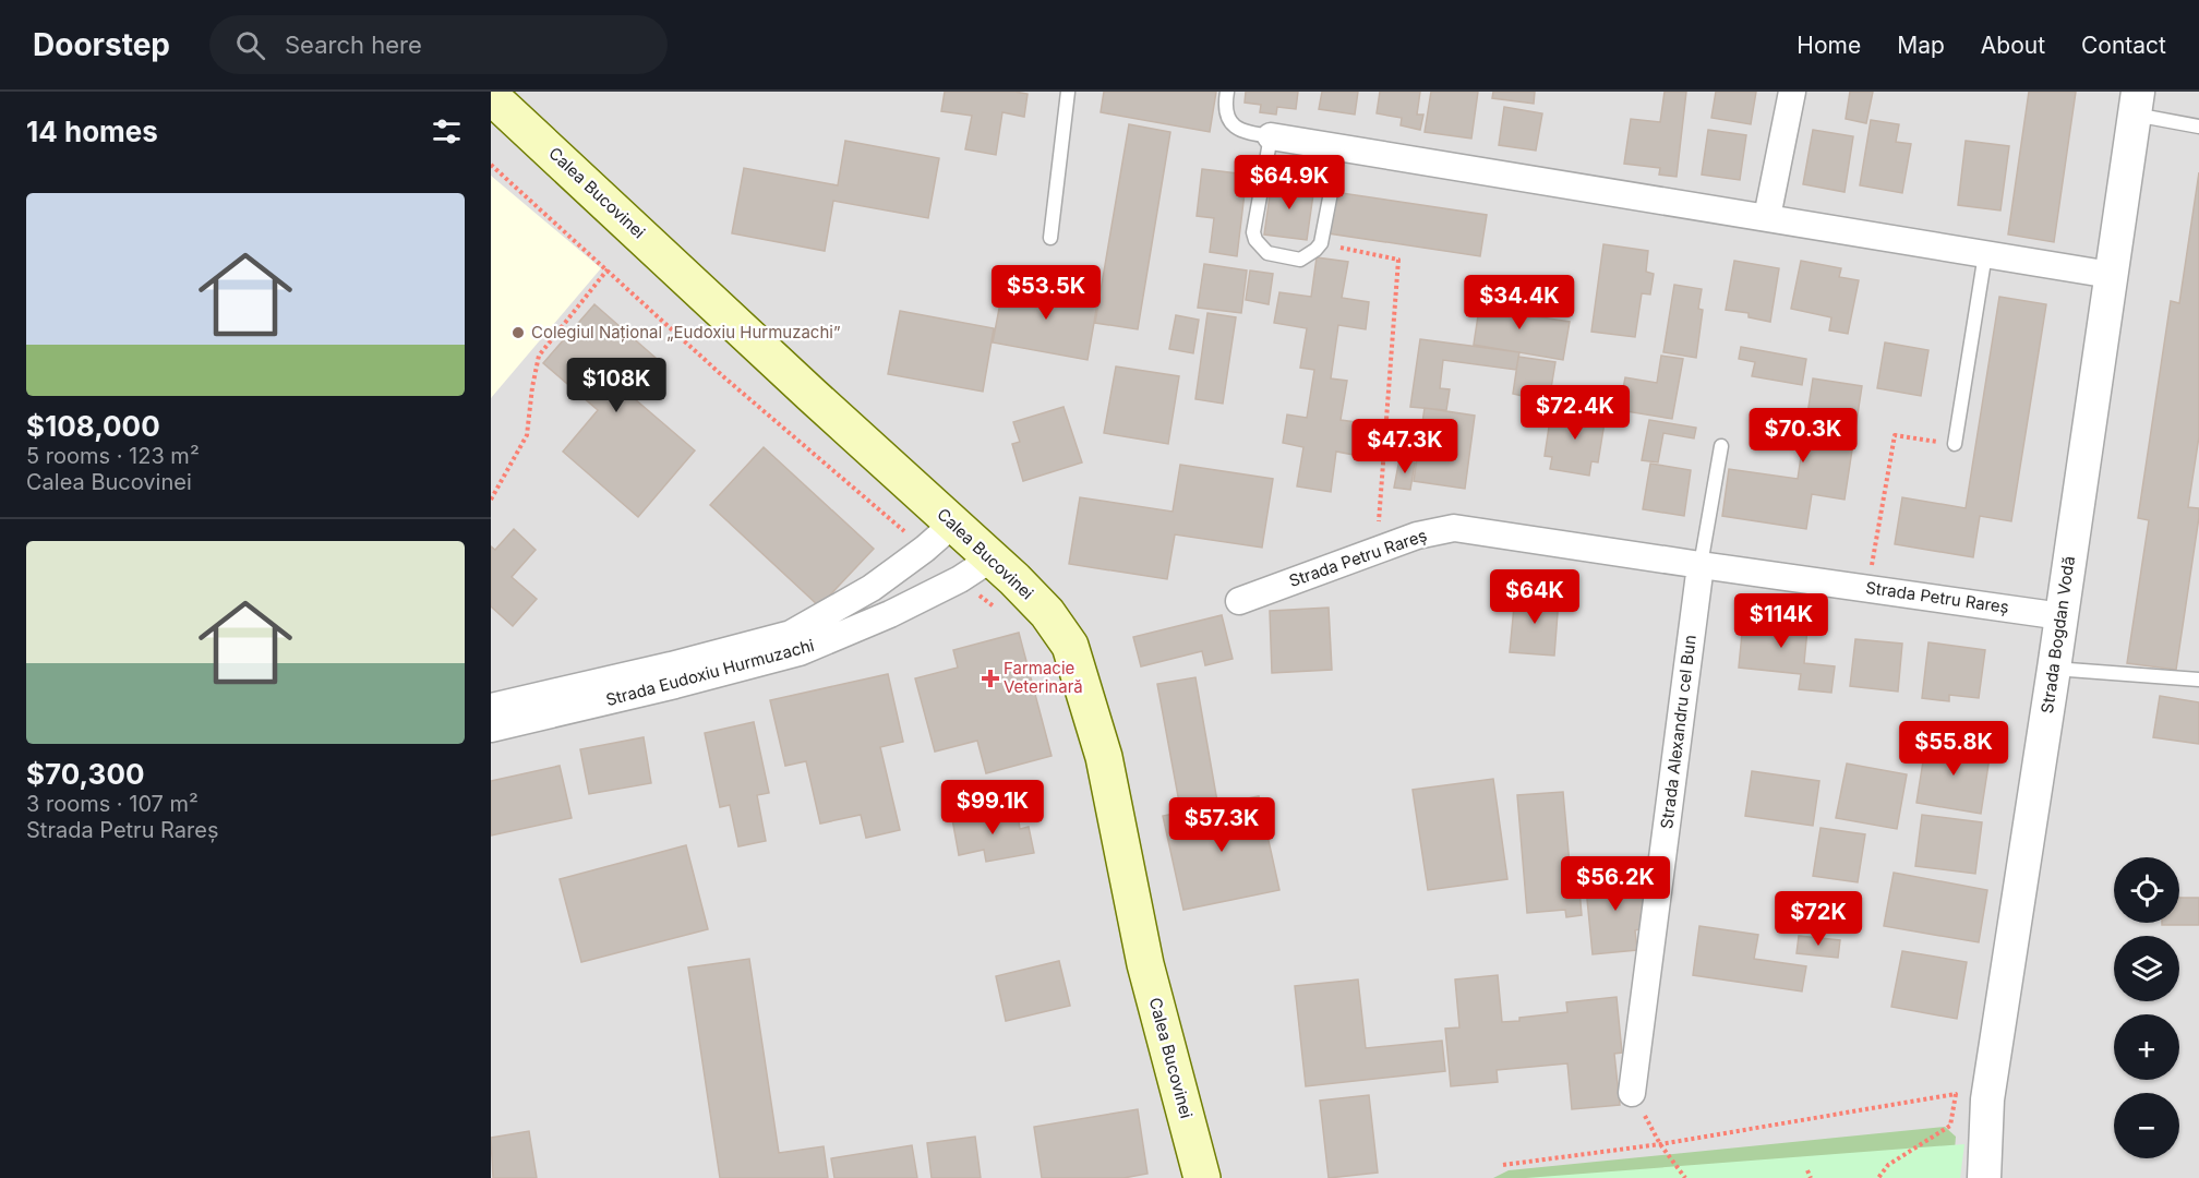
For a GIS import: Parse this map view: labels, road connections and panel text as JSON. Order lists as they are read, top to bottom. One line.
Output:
{"streets":{"main road":["Calea Bucovinei"],"street":["Strada Petru Rareș","Strada Bogdan Vodă","Strada Eudoxiu Hurmuzachi","Strada Alexandru cel Bun"]},"crossings":[["Calea Bucovinei","Strada Eudoxiu Hurmuzachi"],["Strada Petru Rareș","Strada Bogdan Vodă"],["Strada Petru Rareș","Strada Alexandru cel Bun"]],"places":{"other":["Colegiul Național „Eudoxiu Hurmuzachi”"],"health":["Farmacie Veterinară"]},"page":{"header":"Doorstep","search":"Search here","nav":["Home","Map","About","Contact"],"heading":"14 homes","price":["$64.9K","$53.5K","$34.4K","$108K","$72.4K","$70.3K","$47.3K","$64K","$114K","$55.8K","$99.1K","$57.3K","$56.2K","$72K"],"list":[{"name":"$108,000","note":"5 rooms · 123 m² · Calea Bucovinei"},{"name":"$70,300","note":"3 rooms · 107 m² · Strada Petru Rareș"}],"map_buttons":["+","−"]}}
